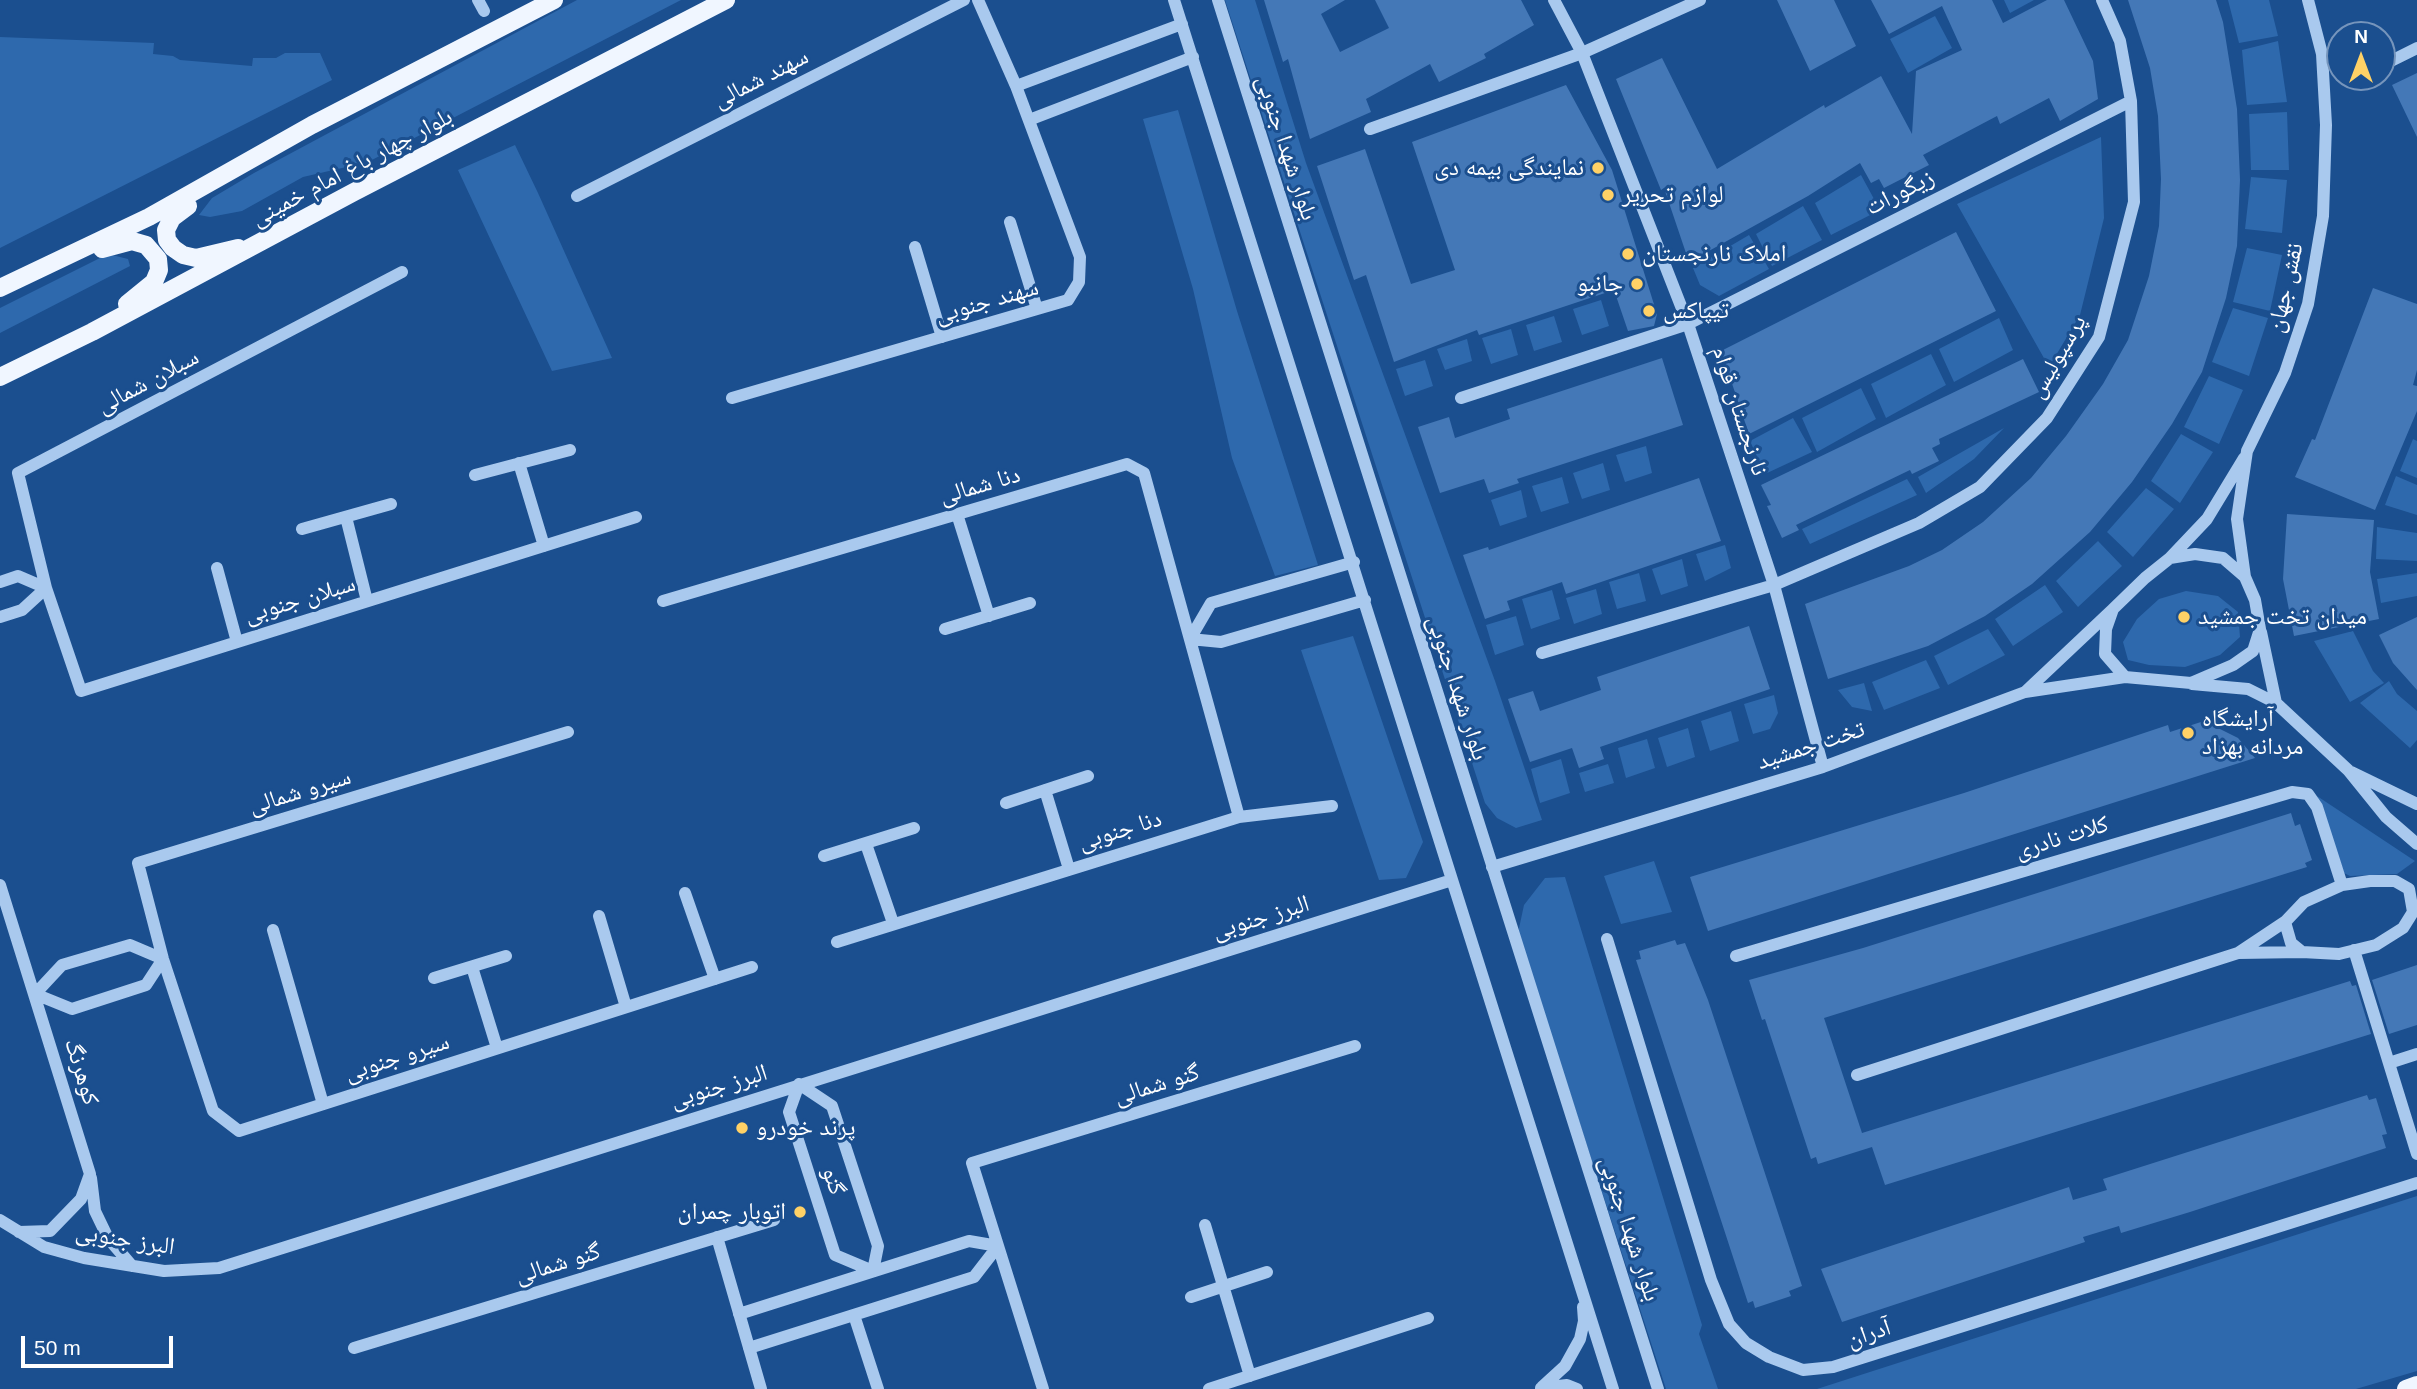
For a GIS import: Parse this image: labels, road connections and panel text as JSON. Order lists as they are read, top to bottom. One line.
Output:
{"streets":{"main road":["بلوار چهار باغ امام خمینی"],"street":["سهند شمالی","بلوار شهدا جنوبی","زیگورات","نقش جهان","سهند جنوبی","پرسپولیس","سبلان شمالی","نارنجستان قوام","دنا شمالی","سبلان جنوبی","تخت جمشید","سیرو شمالی","دنا جنوبی","کلات نادری","البرز جنوبی","سیرو جنوبی","کوهرنگ","گنو شمالی","گنو","آدران"]},"crossings":[["بلوار شهدا جنوبی","تخت جمشید"],["زیگورات","پرسپولیس"],["زیگورات","نارنجستان قوام"],["نقش جهان","تخت جمشید"],["پرسپولیس","نارنجستان قوام"],["سبلان شمالی","سبلان جنوبی"],["نارنجستان قوام","تخت جمشید"],["سیرو شمالی","سیرو جنوبی"],["البرز جنوبی","کوهرنگ"],["البرز جنوبی","گنو"]],"places":["نمایندگی بیمه دی","لوازم تحریر","املاک نارنجستان","جانبو","تیپاکس","میدان تخت جمشید","آرایشگاه مردانه بهزاد","پرند خودرو","اتوبار چمران"],"scale_bar":"50 m","north":"top"}
